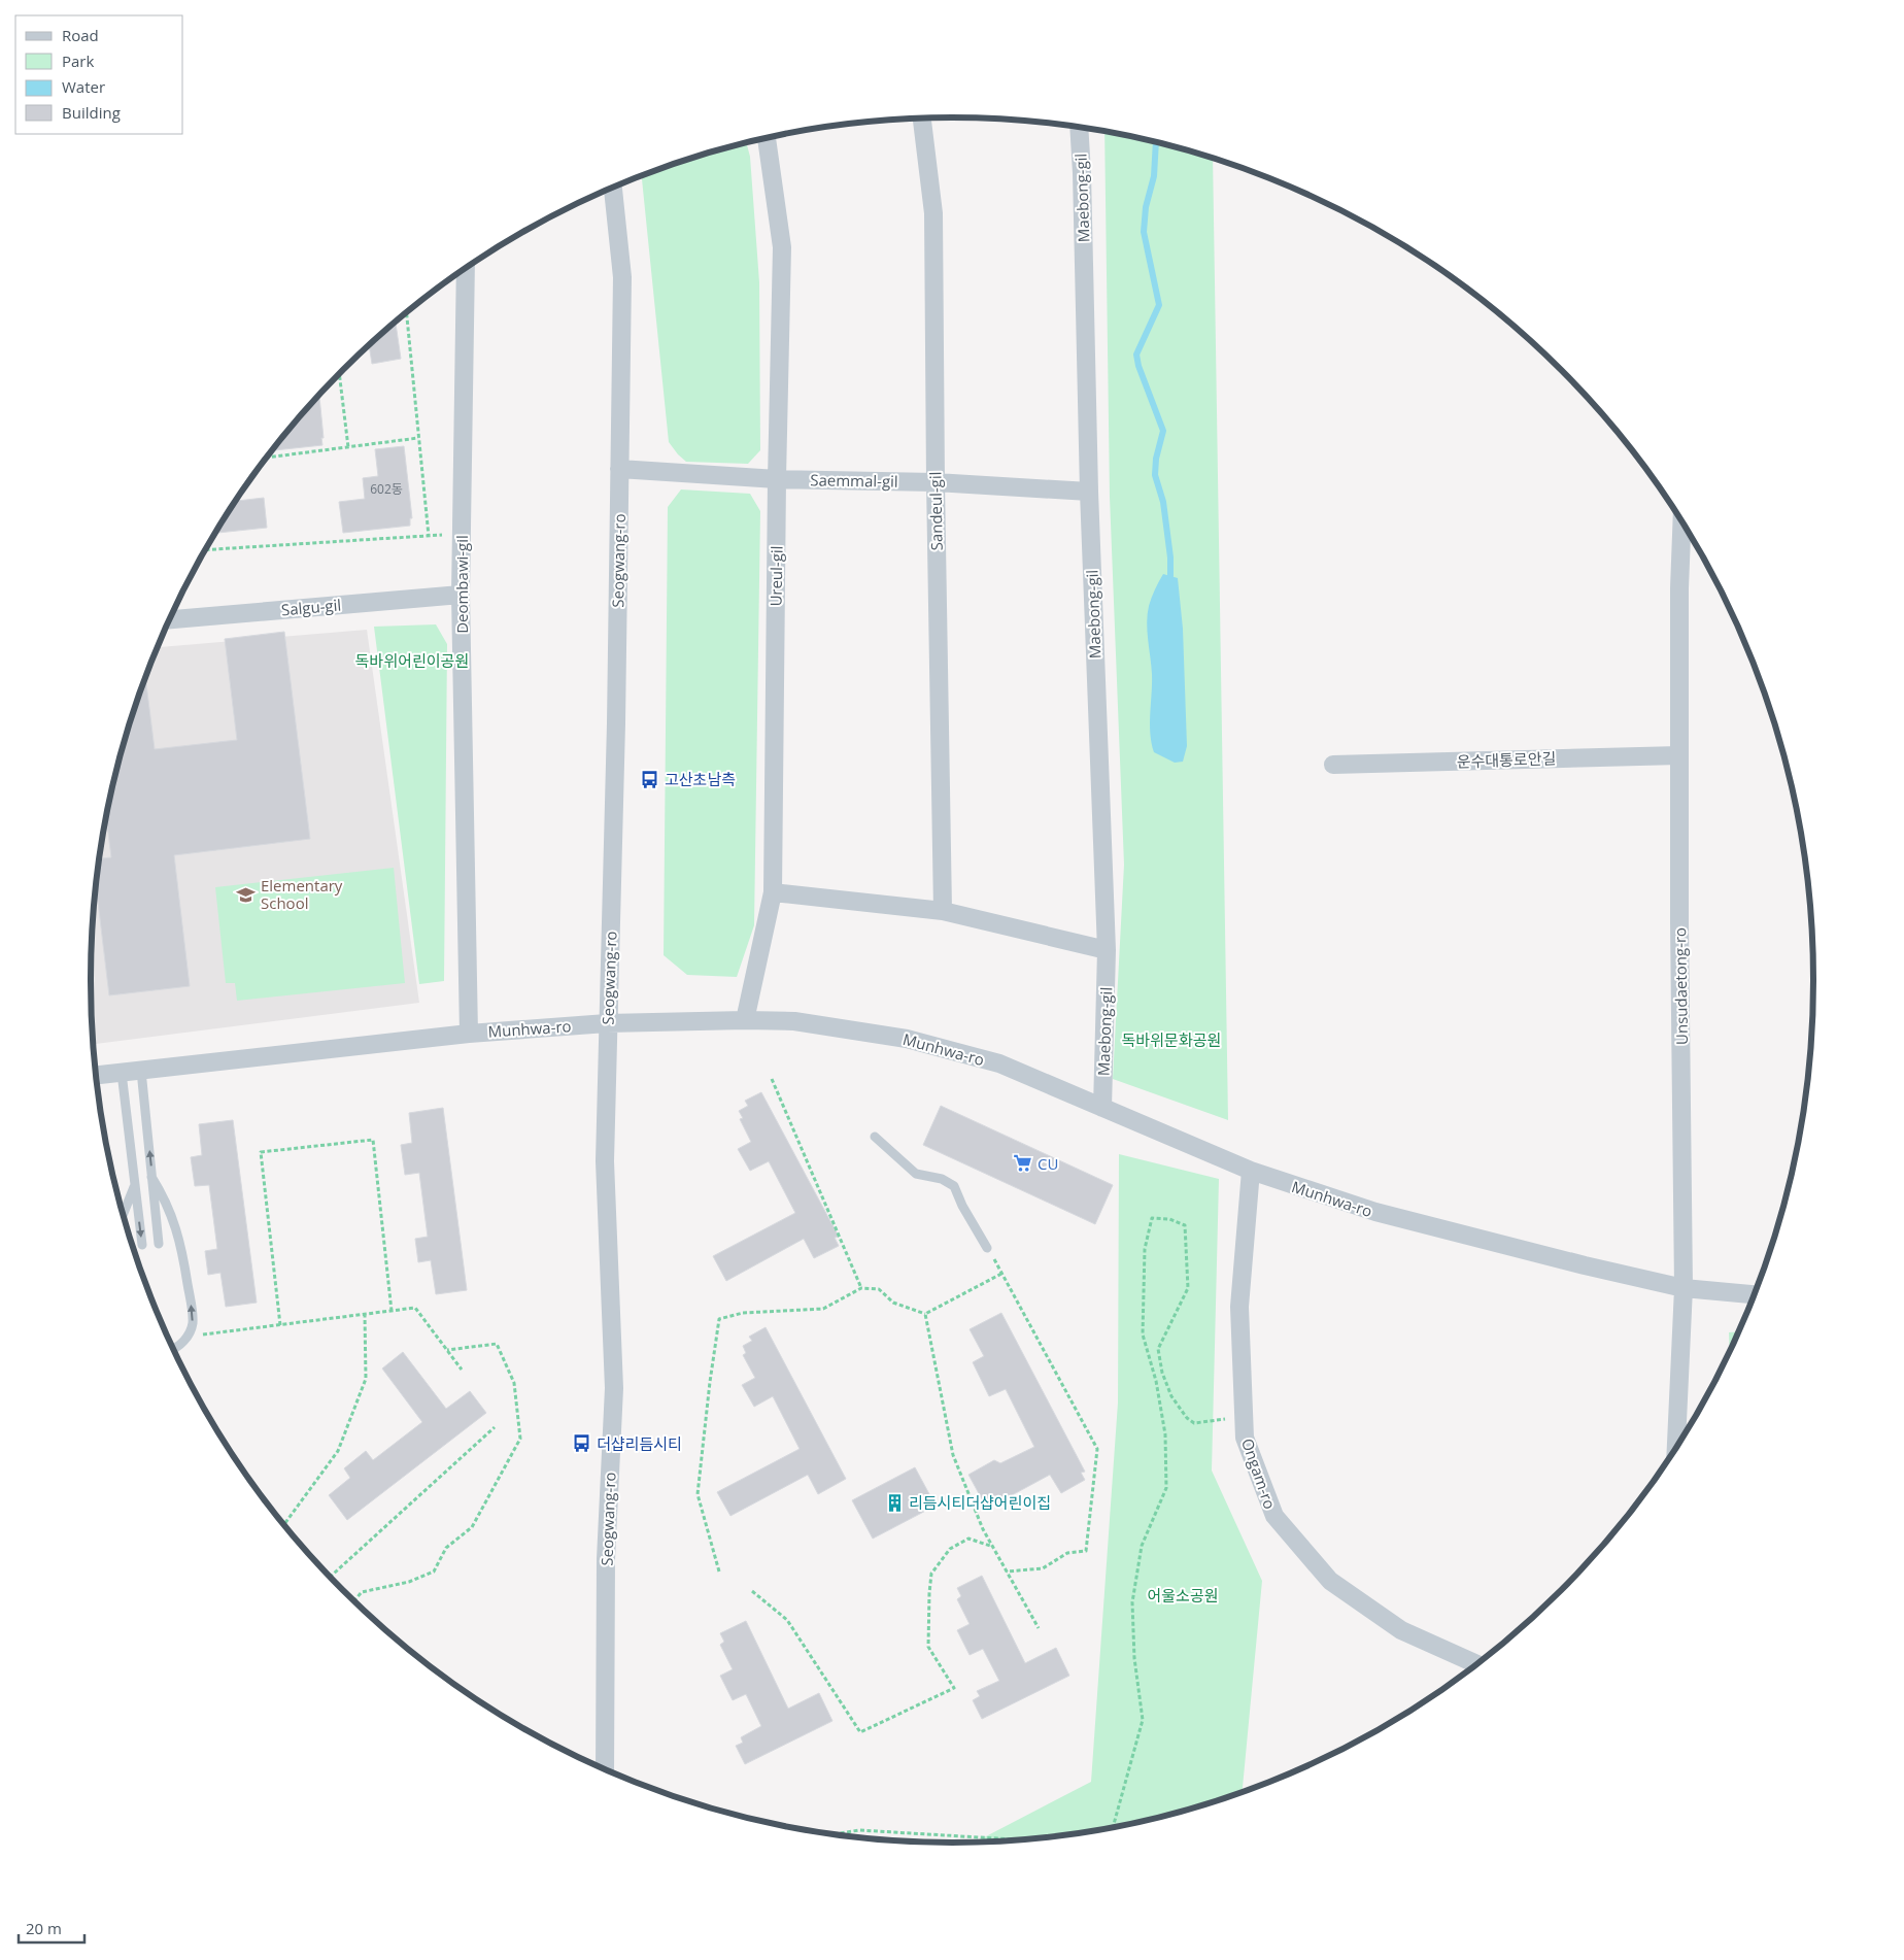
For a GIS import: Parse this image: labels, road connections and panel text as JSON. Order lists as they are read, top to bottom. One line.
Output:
{"streets":{"street":["Maebong-gil","Saemmal-gil","Sandeul-gil","Seogwang-ro","Ureul-gil","Deombawi-gil","Salgu-gil","운수대통로안길","Unsudaetong-ro","Munhwa-ro","Ongam-ro"]},"crossings":[["Maebong-gil","Saemmal-gil"],["Maebong-gil","Munhwa-ro"],["Saemmal-gil","Sandeul-gil"],["Saemmal-gil","Seogwang-ro"],["Saemmal-gil","Ureul-gil"],["Seogwang-ro","Munhwa-ro"],["Ureul-gil","Munhwa-ro"],["Deombawi-gil","Salgu-gil"],["Deombawi-gil","Munhwa-ro"],["운수대통로안길","Unsudaetong-ro"],["Unsudaetong-ro","Munhwa-ro"],["Munhwa-ro","Ongam-ro"]],"parks":["독바위어린이공원","독바위문화공원","어울소공원"],"places":{"bus stop":["고산초남측","더샵리듬시티"],"school or university":["Elementary School"],"supermarket":["CU"],"building":["리듬시티더샵어린이집"]},"house_numbers":["602동"],"legend":["Road","Park","Water","Building"],"scale_bar":"20 m"}
